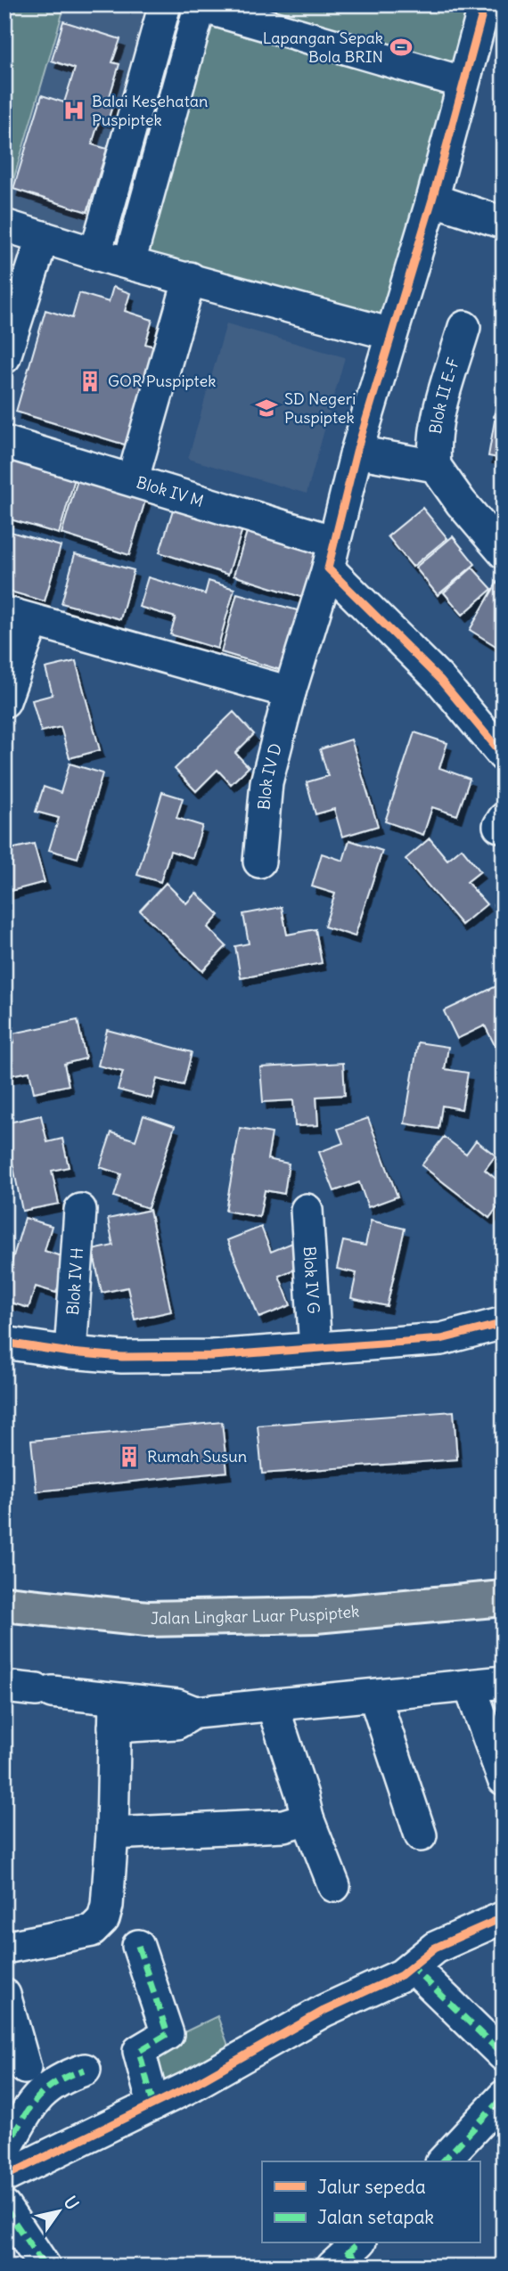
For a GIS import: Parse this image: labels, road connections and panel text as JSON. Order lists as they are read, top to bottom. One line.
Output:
{"streets":{"main road":["Jalan Lingkar Luar Puspiptek"],"street":["Blok II E-F","Blok IV M","Blok IV D","Blok IV G","Blok IV H"]},"crossings":[["Blok IV M","Blok IV D"]],"places":{"sports":["Lapangan Sepak Bola BRIN"],"hospital":["Balai Kesehatan Puspiptek"],"building":["GOR Puspiptek","Rumah Susun"],"school or university":["SD Negeri Puspiptek"]},"legend":["Jalur sepeda","Jalan setapak"],"north":"top right"}
